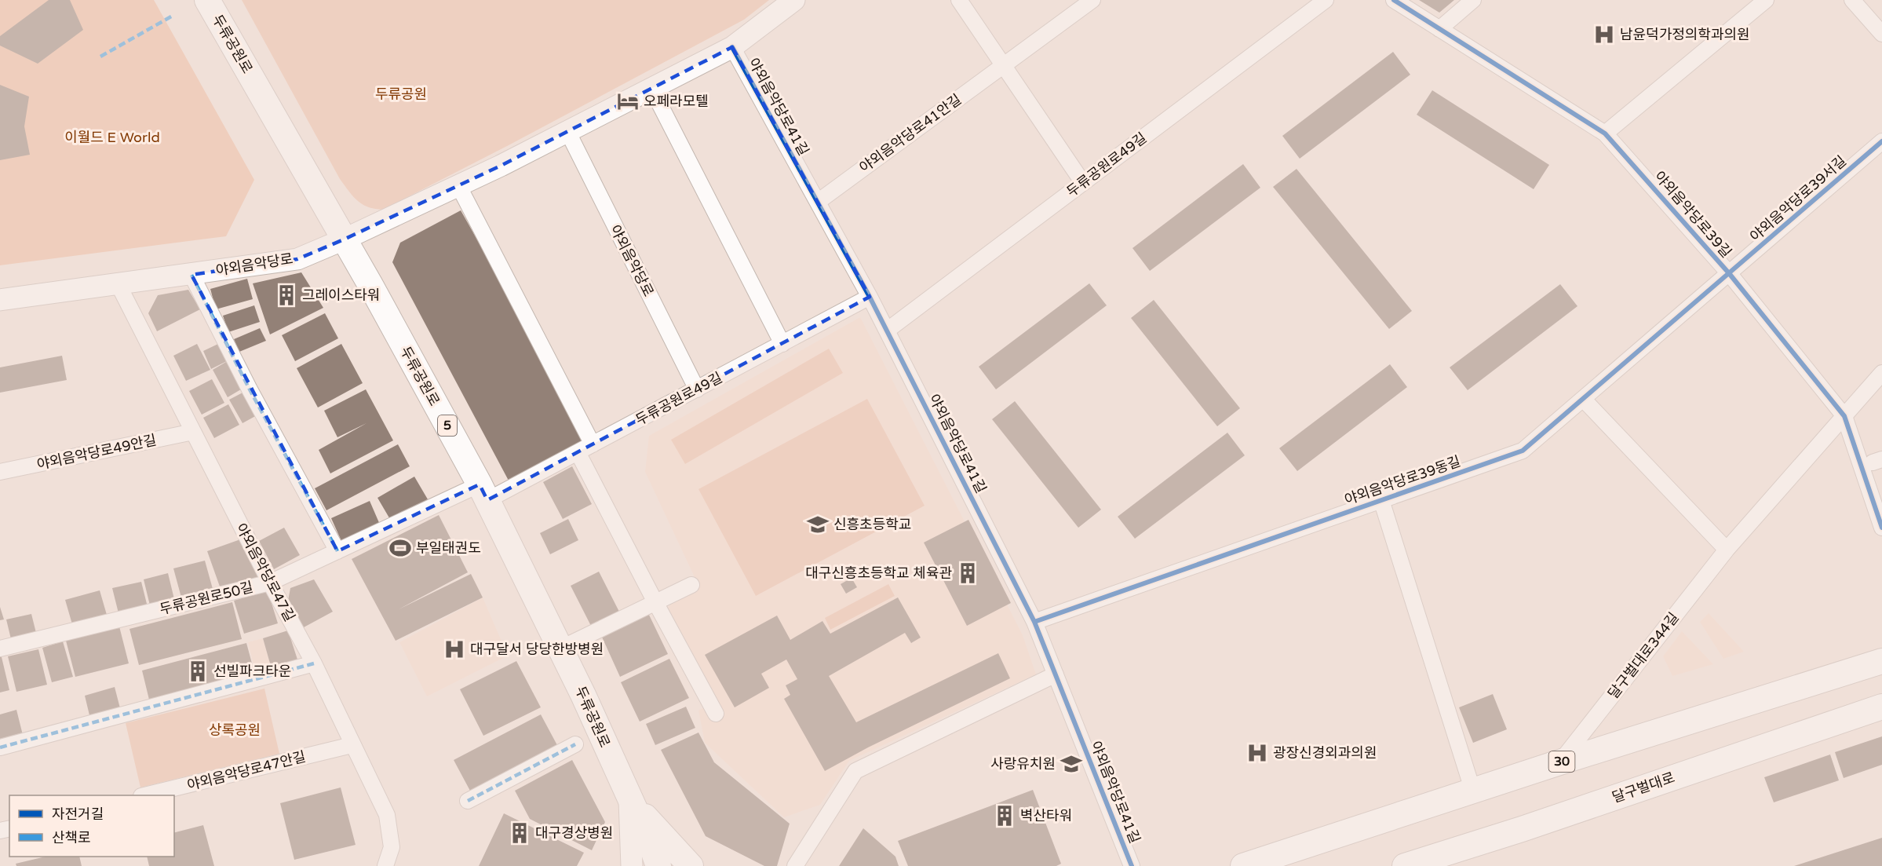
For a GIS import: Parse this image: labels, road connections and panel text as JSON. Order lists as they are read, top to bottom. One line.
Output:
{"streets":{"main road":["두류공원로","야외음악당로","5","30","달구벌대로"],"street":["야외음악당로41길","야외음악당로41안길","두류공원로49길","야외음악당로39서길","야외음악당로39길","야외음악당로49안길","야외음악당로39동길","야외음악당로47길","두류공원로50길","달구벌대로344길","야외음악당로47안길"]},"crossings":[["두류공원로","두류공원로49길"],["두류공원로","야외음악당로"],["두류공원로","두류공원로50길"],["야외음악당로41길","야외음악당로41안길"],["야외음악당로41길","두류공원로49길"],["야외음악당로41길","야외음악당로"],["야외음악당로41길","야외음악당로39동길"],["두류공원로49길","야외음악당로"],["두류공원로49길","두류공원로50길"],["야외음악당로39서길","야외음악당로39길"],["야외음악당로39서길","야외음악당로39동길"],["야외음악당로39길","야외음악당로39동길"],["야외음악당로39길","달구벌대로344길"],["야외음악당로","야외음악당로47길"],["야외음악당로49안길","야외음악당로47길"],["야외음악당로47길","두류공원로50길"],["야외음악당로47길","야외음악당로47안길"],["달구벌대로344길","30"]],"parks":["두류공원","이월드 E World","상록공원"],"places":{"hospital":["남윤덕가정의학과의원","대구달서 당당한방병원","광장신경외과의원"],"hotel":["오페라모텔"],"building":["그레이스타워","대구신흥초등학교 체육관","선빌파크타운","벽산타워","대구경상병원"],"school or university":["신흥초등학교","사랑유치원"],"sports":["부일태권도"]},"legend":["자전거길","산책로"]}
